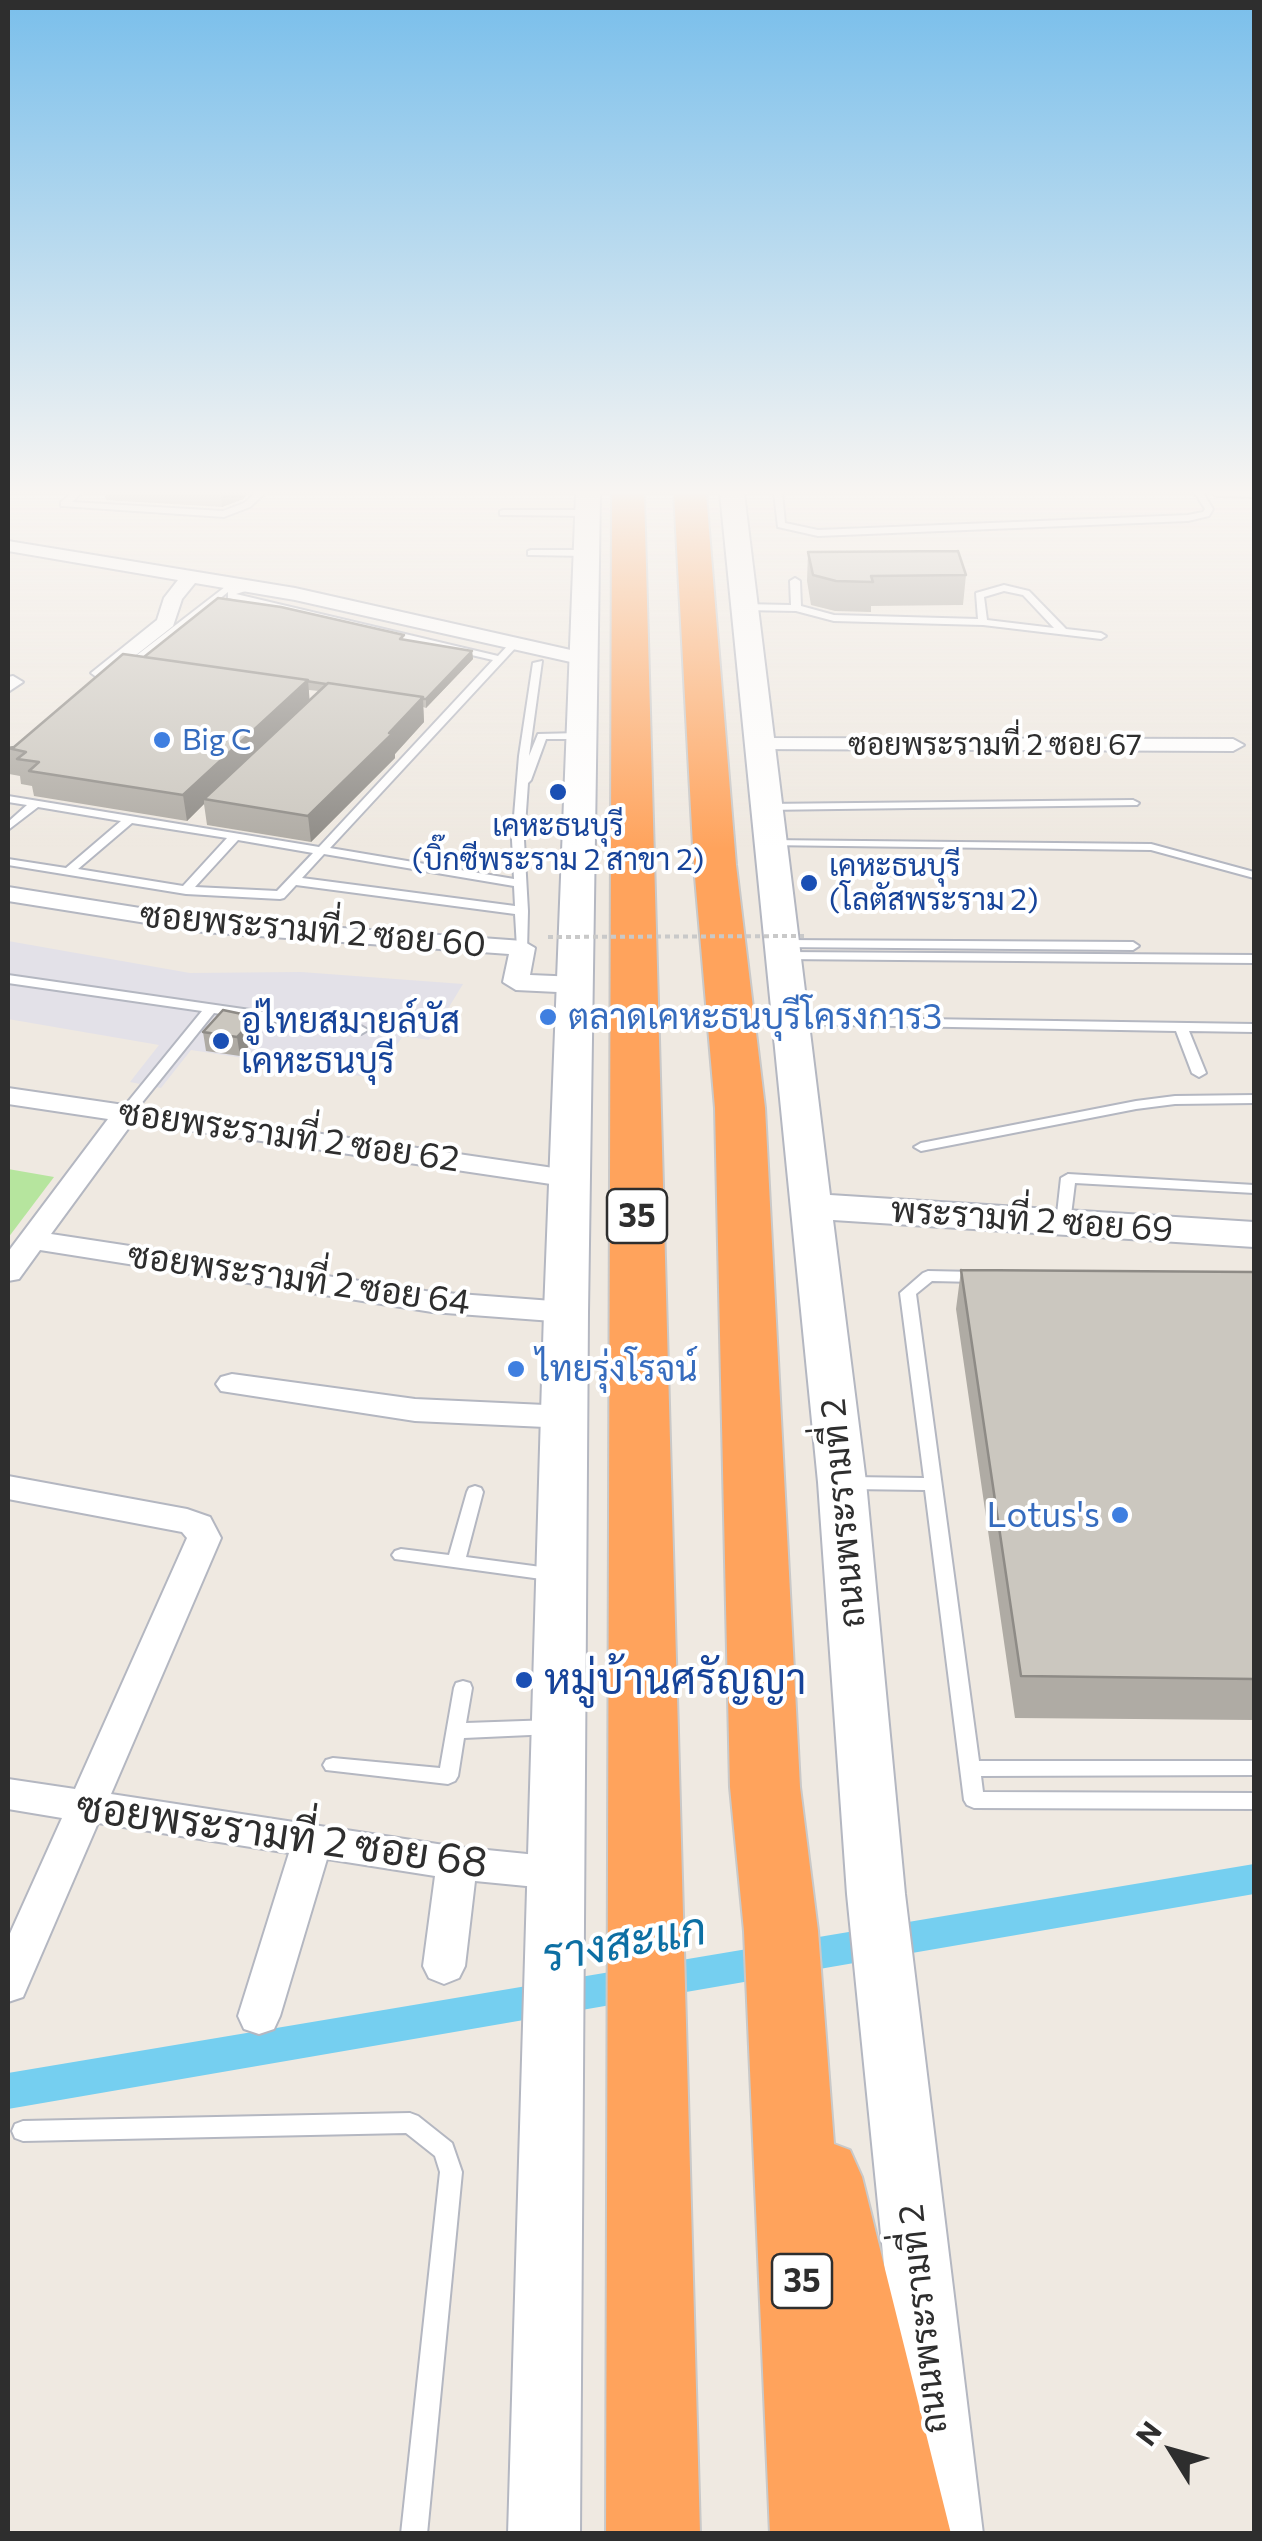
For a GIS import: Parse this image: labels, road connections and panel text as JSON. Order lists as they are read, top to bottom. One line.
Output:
{"streets":{"highway":["35"],"main road":["พระรามที่ 2 ซอย 69","ถนนพระรามที่ 2"],"street":["ซอยพระรามที่ 2 ซอย 67","ซอยพระรามที่ 2 ซอย 60","ซอยพระรามที่ 2 ซอย 62","ซอยพระรามที่ 2 ซอย 64","ซอยพระรามที่ 2 ซอย 68"]},"crossings":[["ซอยพระรามที่ 2 ซอย 67","ถนนพระรามที่ 2"],["ซอยพระรามที่ 2 ซอย 60","35"],["ซอยพระรามที่ 2 ซอย 62","35"],["35","ซอยพระรามที่ 2 ซอย 64"],["35","ซอยพระรามที่ 2 ซอย 68"],["พระรามที่ 2 ซอย 69","ถนนพระรามที่ 2"]],"water":["รางสะแก"],"places":["Big C","เคหะธนบุรี (บิ๊กซีพระราม 2 สาขา 2)","เคหะธนบุรี (โลตัสพระราม 2)","ตลาดเคหะธนบุรีโครงการ3","อู่ไทยสมายล์บัส เคหะธนบุรี","ไทยรุ่งโรจน์","Lotus's","หมู่บ้านศรัญญา"],"north":"top left"}
